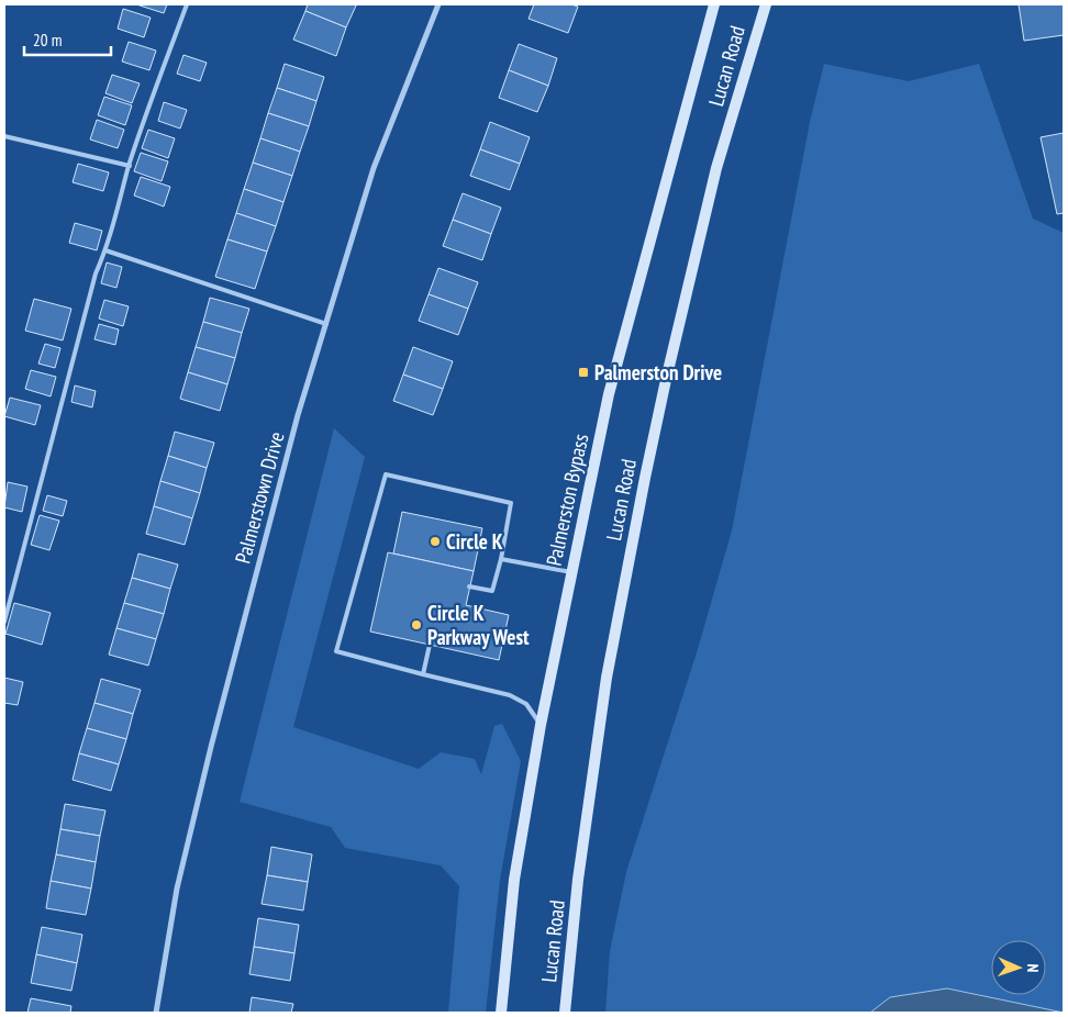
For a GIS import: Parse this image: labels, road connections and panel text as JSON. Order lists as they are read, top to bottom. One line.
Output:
{"streets":{"main road":["Lucan Road","Palmerston Bypass"],"street":["Palmerstown Drive"]},"places":{"transit":["Palmerston Drive"],"other":["Circle K","Circle K Parkway West"]},"scale_bar":"20 m","north":"right"}
